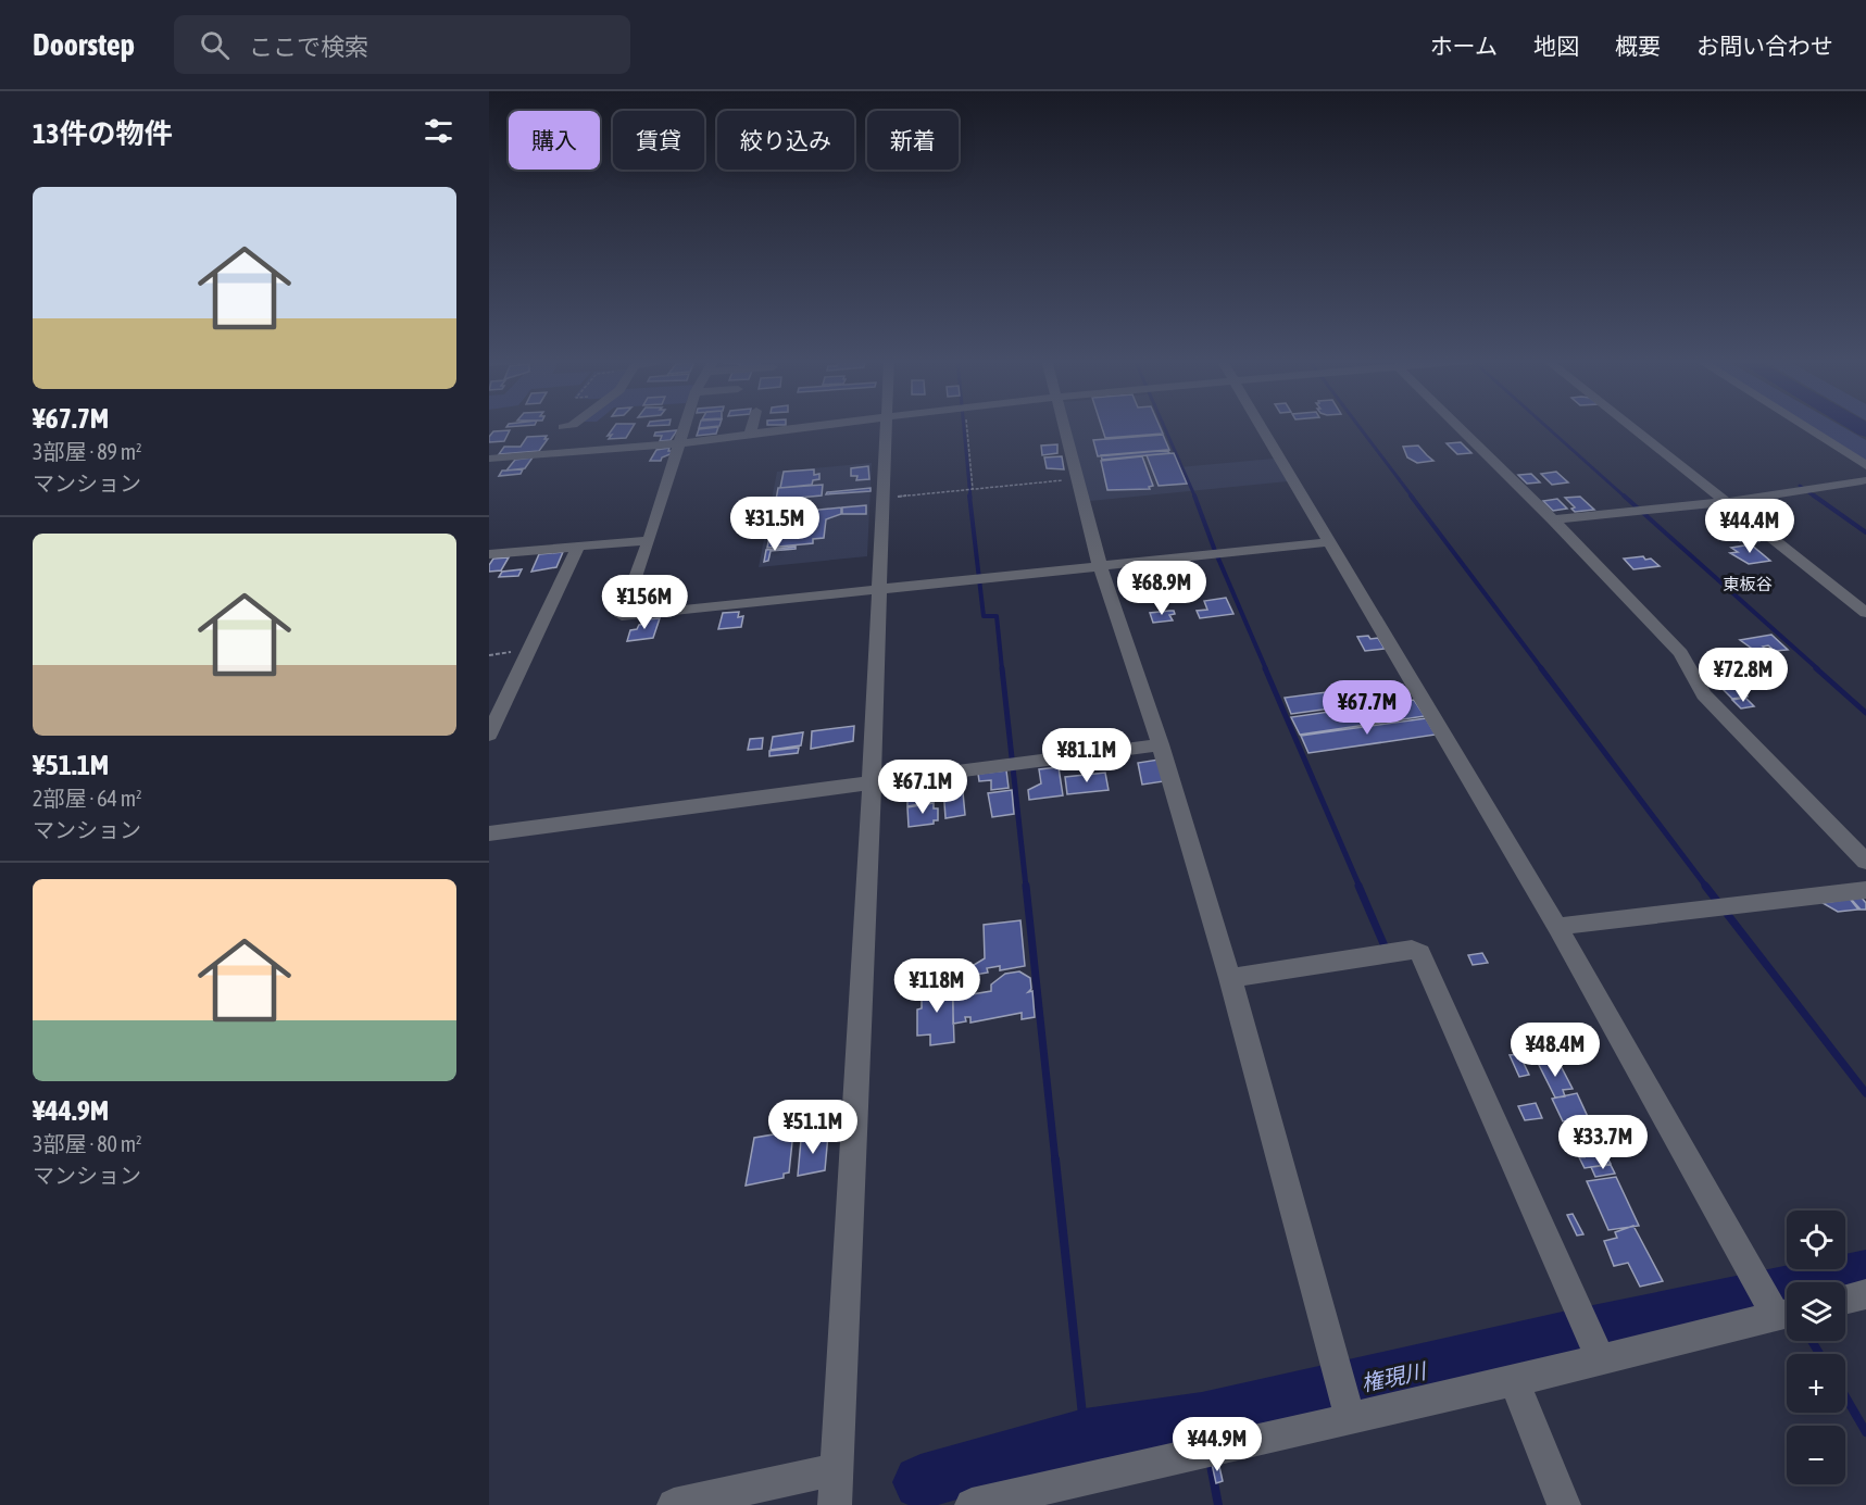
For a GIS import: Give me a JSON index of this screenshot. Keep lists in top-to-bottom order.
{
  "districts": ["東板谷"],
  "water": ["権現川"],
  "page": {
    "header": "Doorstep",
    "search": "ここで検索",
    "nav": [
      "ホーム",
      "地図",
      "概要",
      "お問い合わせ"
    ],
    "heading": "13件の物件",
    "chip": [
      "購入",
      "賃貸",
      "絞り込み",
      "新着"
    ],
    "list": [
      {
        "name": "¥67.7M",
        "note": "3部屋 · 89 m² · マンション"
      },
      {
        "name": "¥51.1M",
        "note": "2部屋 · 64 m² · マンション"
      },
      {
        "name": "¥44.9M",
        "note": "3部屋 · 80 m² · マンション"
      }
    ],
    "price": [
      "¥31.5M",
      "¥44.4M",
      "¥68.9M",
      "¥156M",
      "¥72.8M",
      "¥67.7M",
      "¥81.1M",
      "¥67.1M",
      "¥118M",
      "¥48.4M",
      "¥51.1M",
      "¥33.7M",
      "¥44.9M"
    ],
    "map_buttons": ["+", "−"]
  }
}
